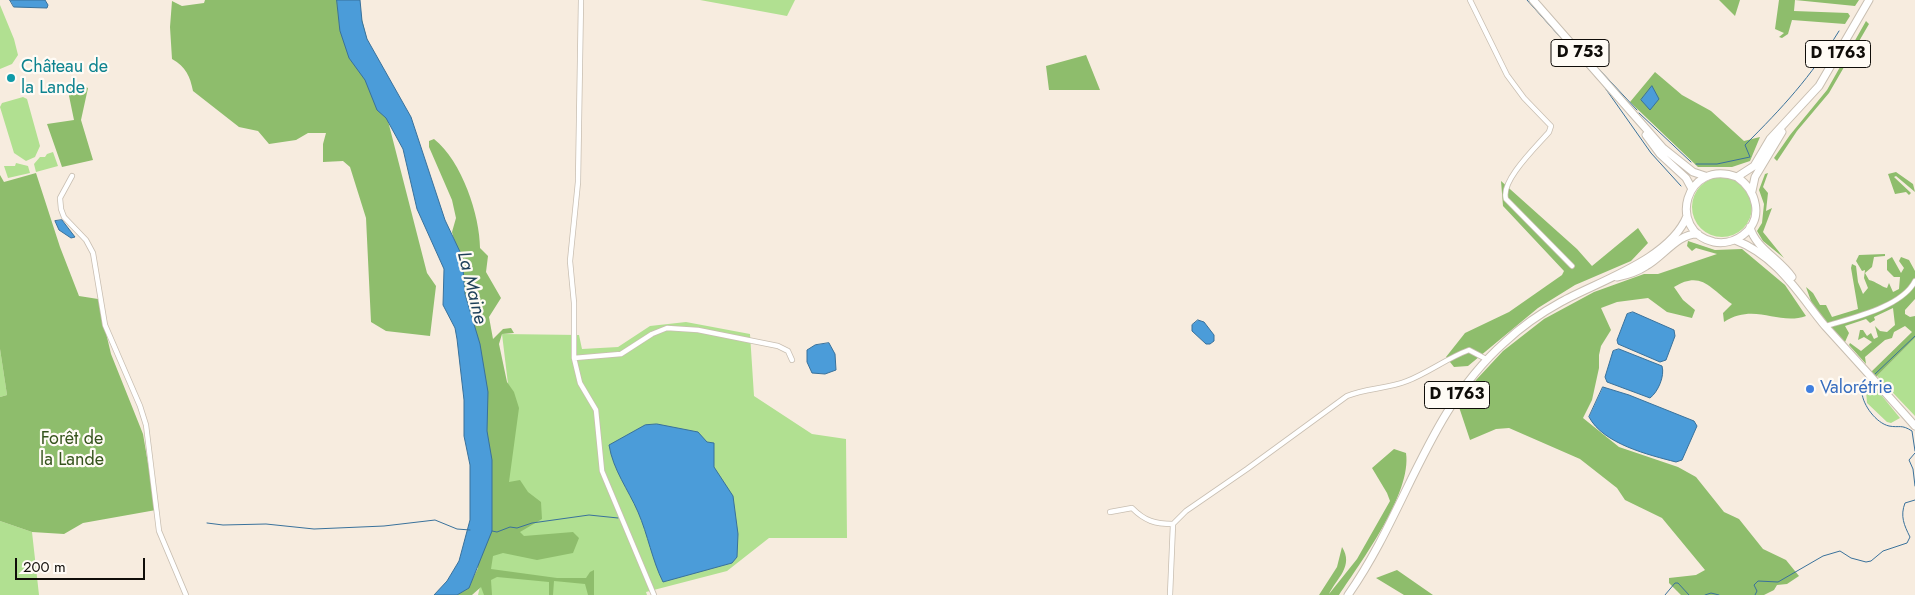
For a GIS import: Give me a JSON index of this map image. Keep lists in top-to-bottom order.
{
  "streets": {
    "main road": ["D 753", "D 1763"]
  },
  "crossings": [
    ["D 753", "D 1763"]
  ],
  "water": ["La Maine"],
  "parks": ["Forêt de la Lande"],
  "places": ["Château de la Lande", "Valorétrie"],
  "scale_bar": "200 m"
}
